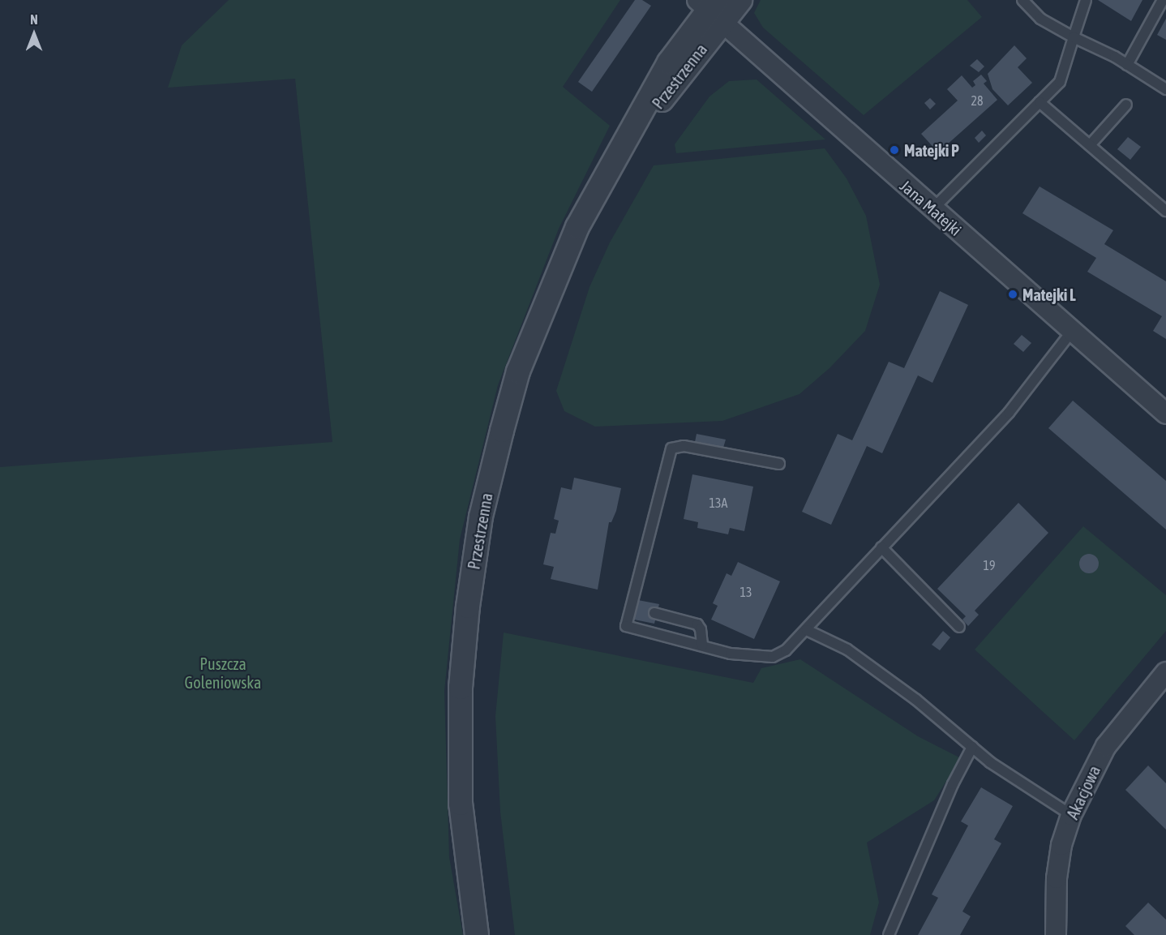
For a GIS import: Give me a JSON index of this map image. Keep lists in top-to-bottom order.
{
  "streets": {
    "street": ["Przestrzenna", "Jana Matejki", "Akacjowa"]
  },
  "crossings": [
    ["Przestrzenna", "Jana Matejki"]
  ],
  "parks": ["Puszcza Goleniowska"],
  "places": ["Matejki P", "Matejki L"],
  "house_numbers": [
    "28",
    "13A",
    "19",
    "13"
  ],
  "north": "top"
}
